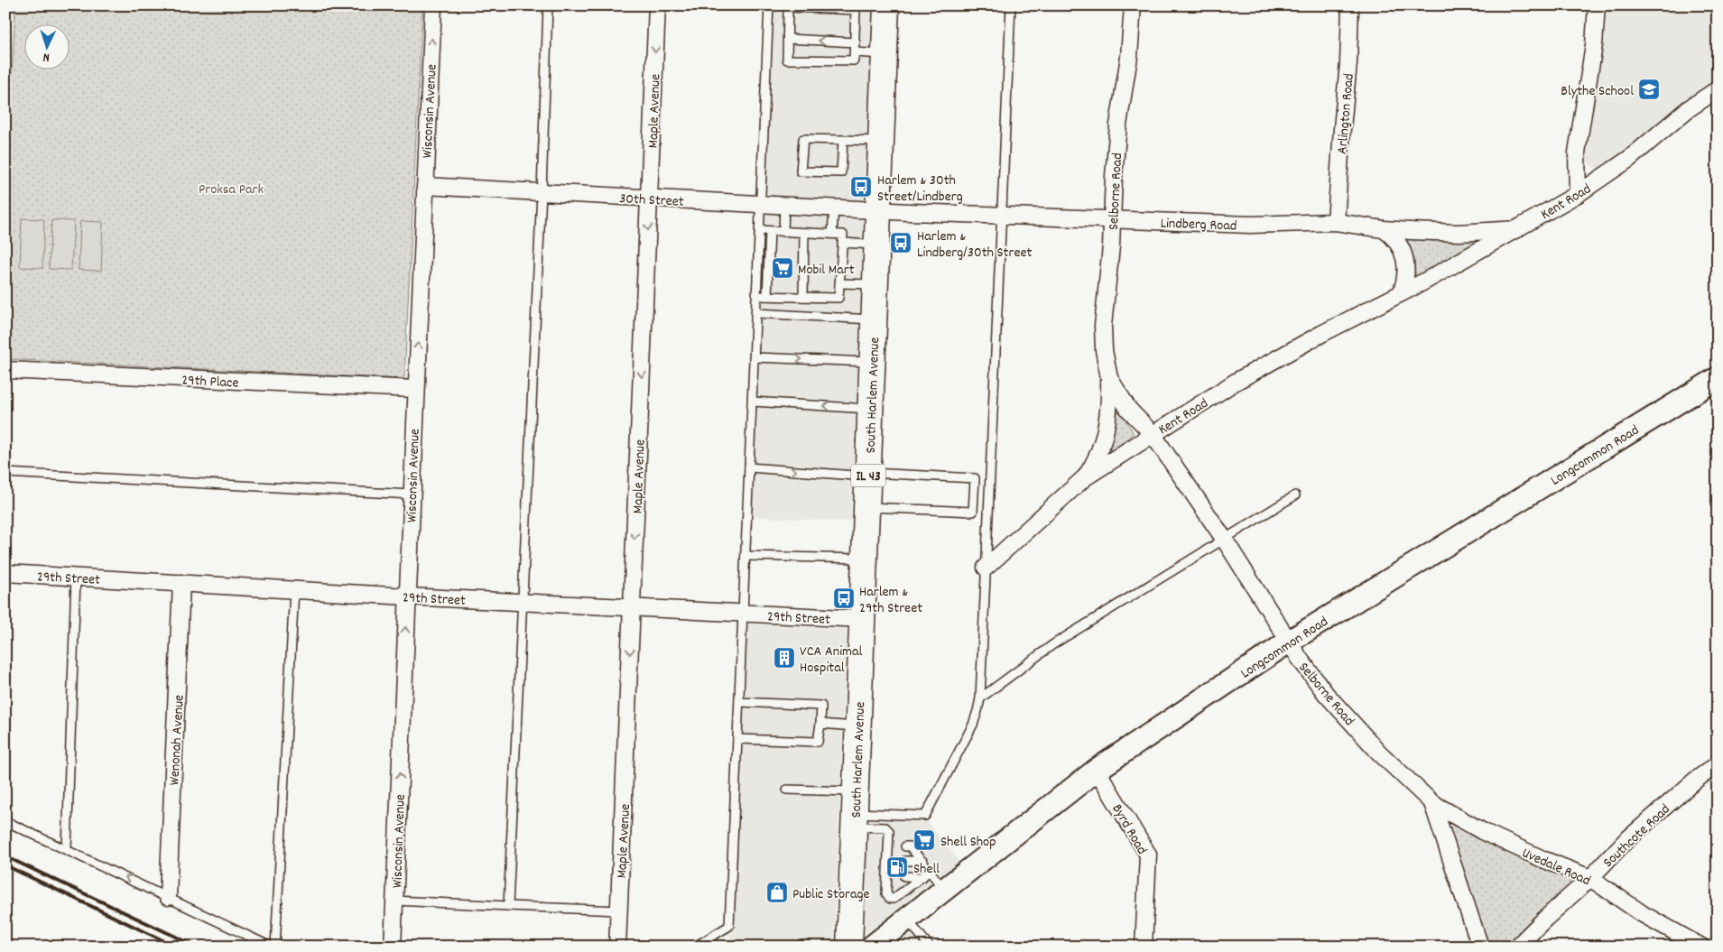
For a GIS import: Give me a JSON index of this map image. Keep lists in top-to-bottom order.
{
  "streets": {
    "main road": ["South Harlem Avenue", "IL 43"],
    "street": [
      "Wisconsin Avenue",
      "Maple Avenue",
      "Arlington Road",
      "Selborne Road",
      "30th Street",
      "Kent Road",
      "Lindberg Road",
      "29th Place",
      "Longcommon Road",
      "29th Street",
      "Wenonah Avenue",
      "Byrd Road",
      "Southcote Road",
      "Uvedale Road"
    ]
  },
  "crossings": [
    ["Wisconsin Avenue", "30th Street"],
    ["Wisconsin Avenue", "29th Place"],
    ["Wisconsin Avenue", "29th Street"],
    ["Maple Avenue", "30th Street"],
    ["Maple Avenue", "29th Street"],
    ["Arlington Road", "Lindberg Road"],
    ["Selborne Road", "Kent Road"],
    ["Selborne Road", "Lindberg Road"],
    ["Selborne Road", "Longcommon Road"],
    ["Selborne Road", "Uvedale Road"],
    ["30th Street", "Lindberg Road"],
    ["30th Street", "South Harlem Avenue"],
    ["Kent Road", "Lindberg Road"],
    ["Lindberg Road", "South Harlem Avenue"],
    ["South Harlem Avenue", "29th Street"],
    ["Longcommon Road", "Byrd Road"],
    ["29th Street", "Wenonah Avenue"],
    ["Southcote Road", "Uvedale Road"]
  ],
  "one_way": ["Wisconsin Avenue", "Maple Avenue"],
  "parks": ["Proksa Park"],
  "places": {
    "school or university": ["Blythe School"],
    "bus stop": ["Harlem & 30th Street/Lindberg", "Harlem & Lindberg/30th Street", "Harlem & 29th Street"],
    "supermarket": ["Mobil Mart", "Shell Shop"],
    "building": ["VCA Animal Hospital"],
    "fuel station": ["Shell"],
    "shop": ["Public Storage"]
  },
  "north": "bottom"
}
